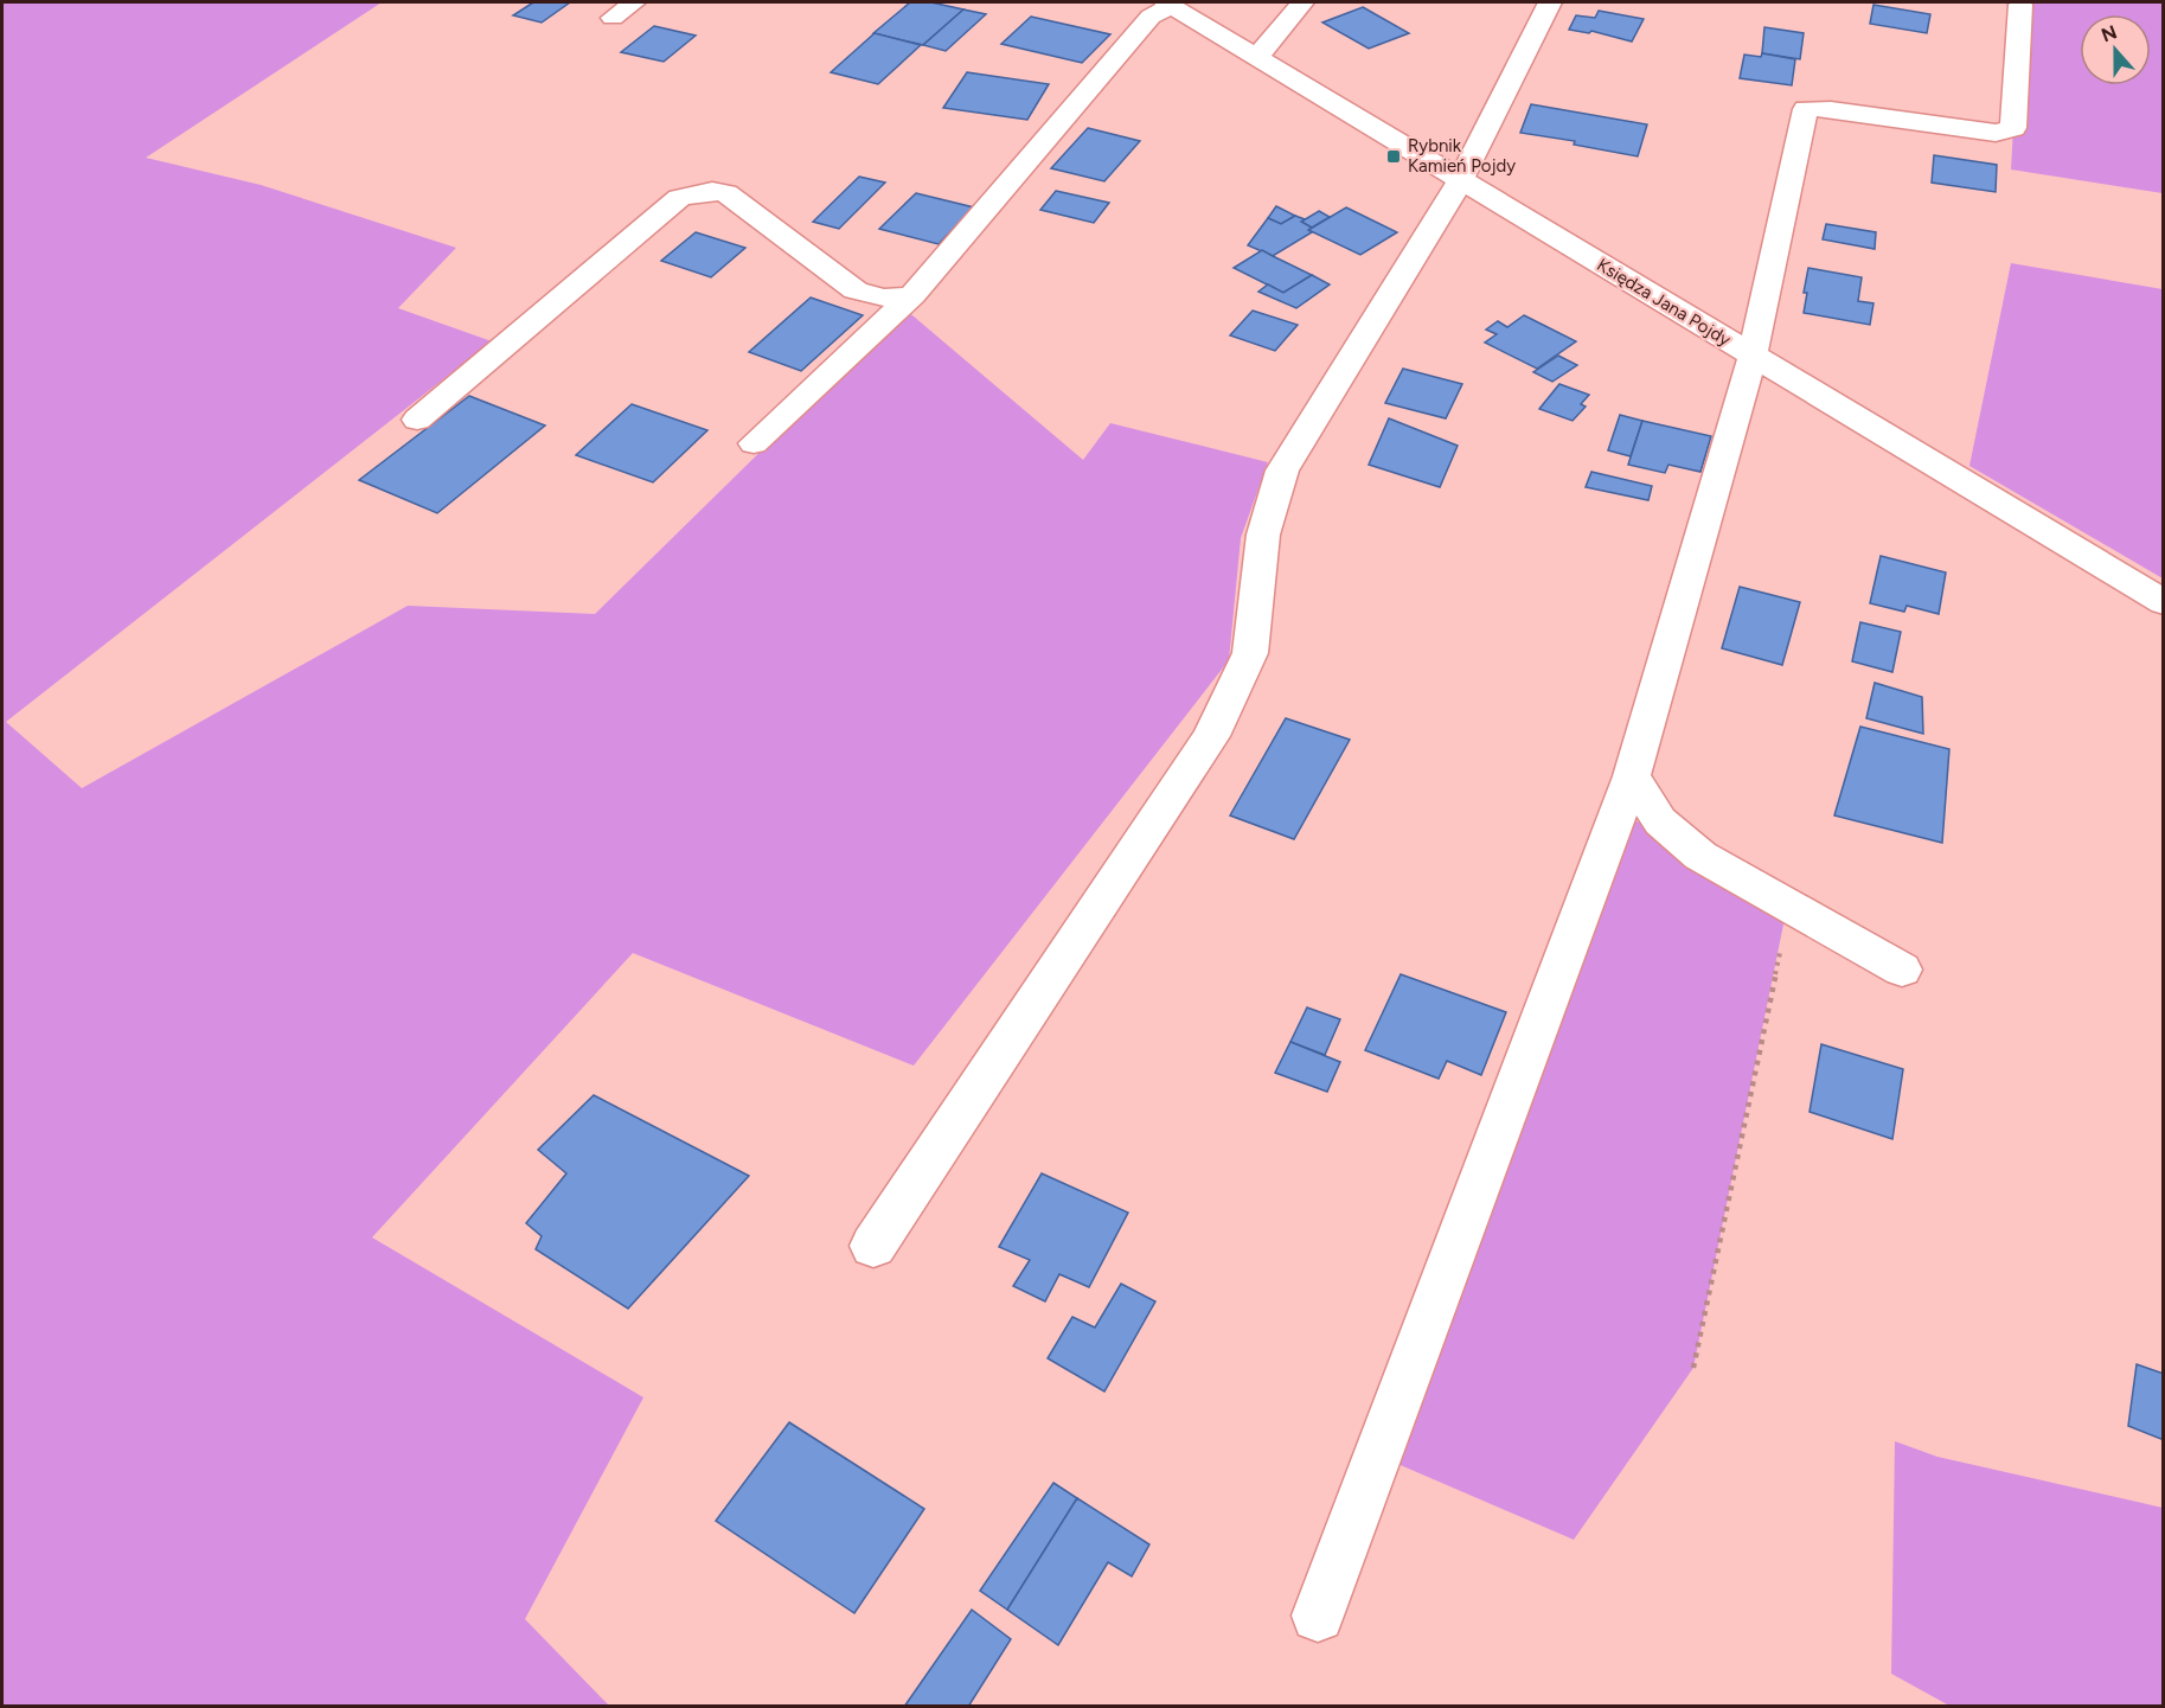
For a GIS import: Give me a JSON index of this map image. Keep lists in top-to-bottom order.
{
  "streets": {
    "street": ["Księdza Jana Pojdy"]
  },
  "places": {
    "transit": ["Rybnik Kamień Pojdy"]
  },
  "north": "top"
}
